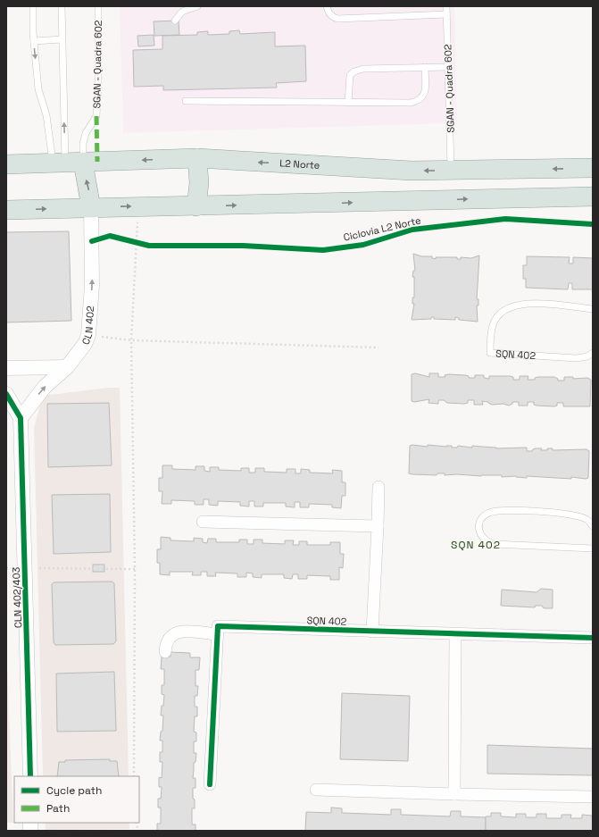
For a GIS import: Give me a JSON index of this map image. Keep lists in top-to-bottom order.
{
  "streets": {
    "main road": ["L2 Norte"],
    "street": ["CLN 402", "SQN 402", "CLN 402/403"],
    "lane": ["SGAN - Quadra 602"],
    "cycle path": ["Ciclovia L2 Norte"]
  },
  "crossings": [
    ["SGAN - Quadra 602", "L2 Norte"],
    ["CLN 402", "CLN 402/403"]
  ],
  "one_way": ["CLN 402"],
  "districts": ["SQN 402"],
  "legend": ["Cycle path", "Path"]
}
